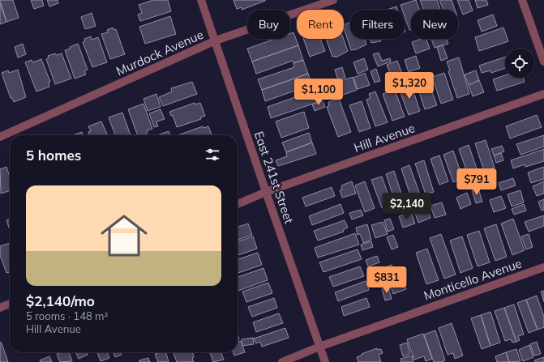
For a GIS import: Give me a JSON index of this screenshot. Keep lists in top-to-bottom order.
{
  "streets": {
    "street": [
      "Murdock Avenue",
      "Hill Avenue",
      "East 241st Street",
      "Monticello Avenue"
    ]
  },
  "crossings": [
    ["Murdock Avenue", "East 241st Street"],
    ["Hill Avenue", "East 241st Street"],
    ["East 241st Street", "Monticello Avenue"]
  ],
  "page": {
    "chip": [
      "Buy",
      "Rent",
      "Filters",
      "New"
    ],
    "price": [
      "$1,320",
      "$1,100",
      "$791",
      "$2,140",
      "$831"
    ],
    "heading": "5 homes",
    "list": [
      {
        "name": "$2,140/mo",
        "note": "5 rooms · 148 m² · Hill Avenue"
      }
    ]
  }
}
